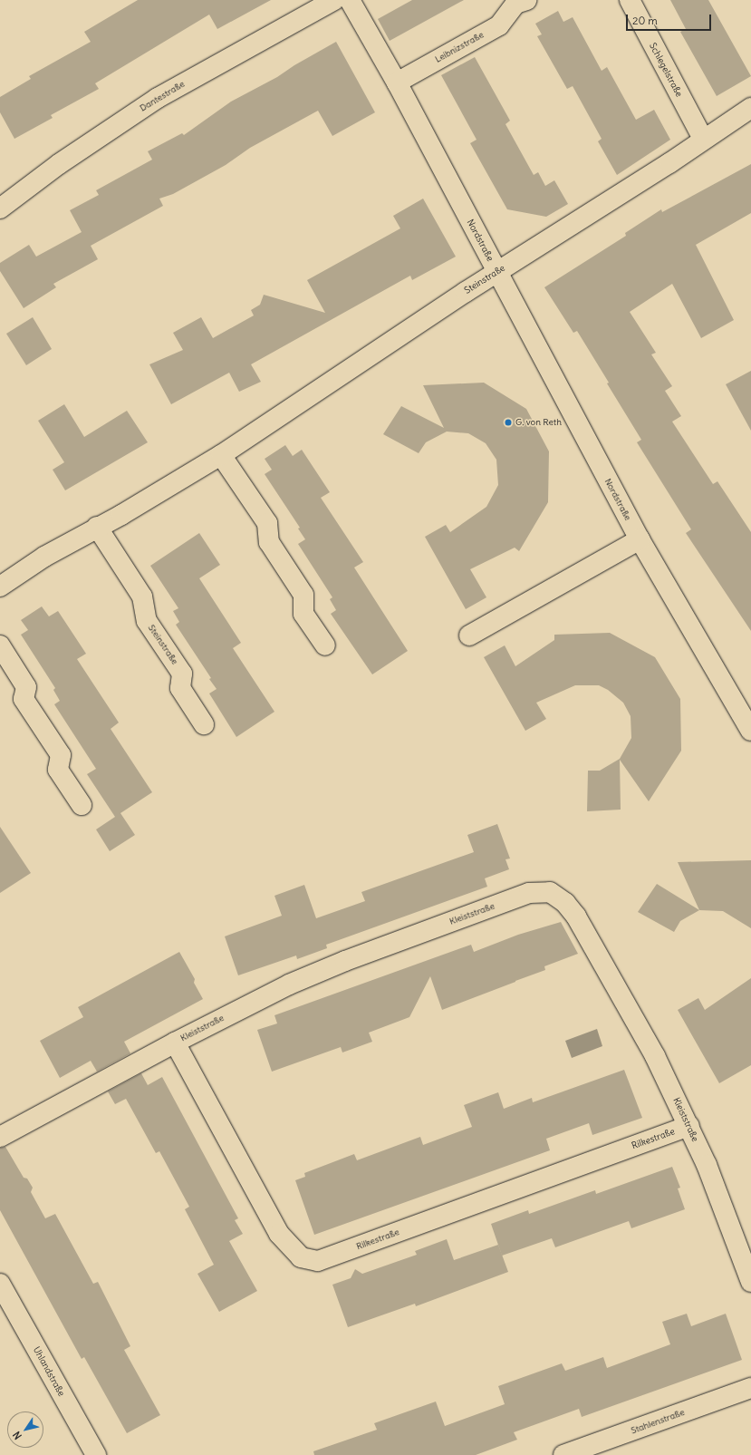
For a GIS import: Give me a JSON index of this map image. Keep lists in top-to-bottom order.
{
  "streets": {
    "street": [
      "Leibnizstraße",
      "Schlegelstraße",
      "Dantestraße",
      "Nordstraße",
      "Steinstraße",
      "Kleiststraße",
      "Rilkestraße",
      "Uhlandstraße",
      "Stahlenstraße"
    ]
  },
  "crossings": [
    ["Leibnizstraße", "Nordstraße"],
    ["Schlegelstraße", "Steinstraße"],
    ["Nordstraße", "Steinstraße"],
    ["Kleiststraße", "Rilkestraße"]
  ],
  "places": ["G. von Reth"],
  "scale_bar": "20 m",
  "north": "bottom left"
}
